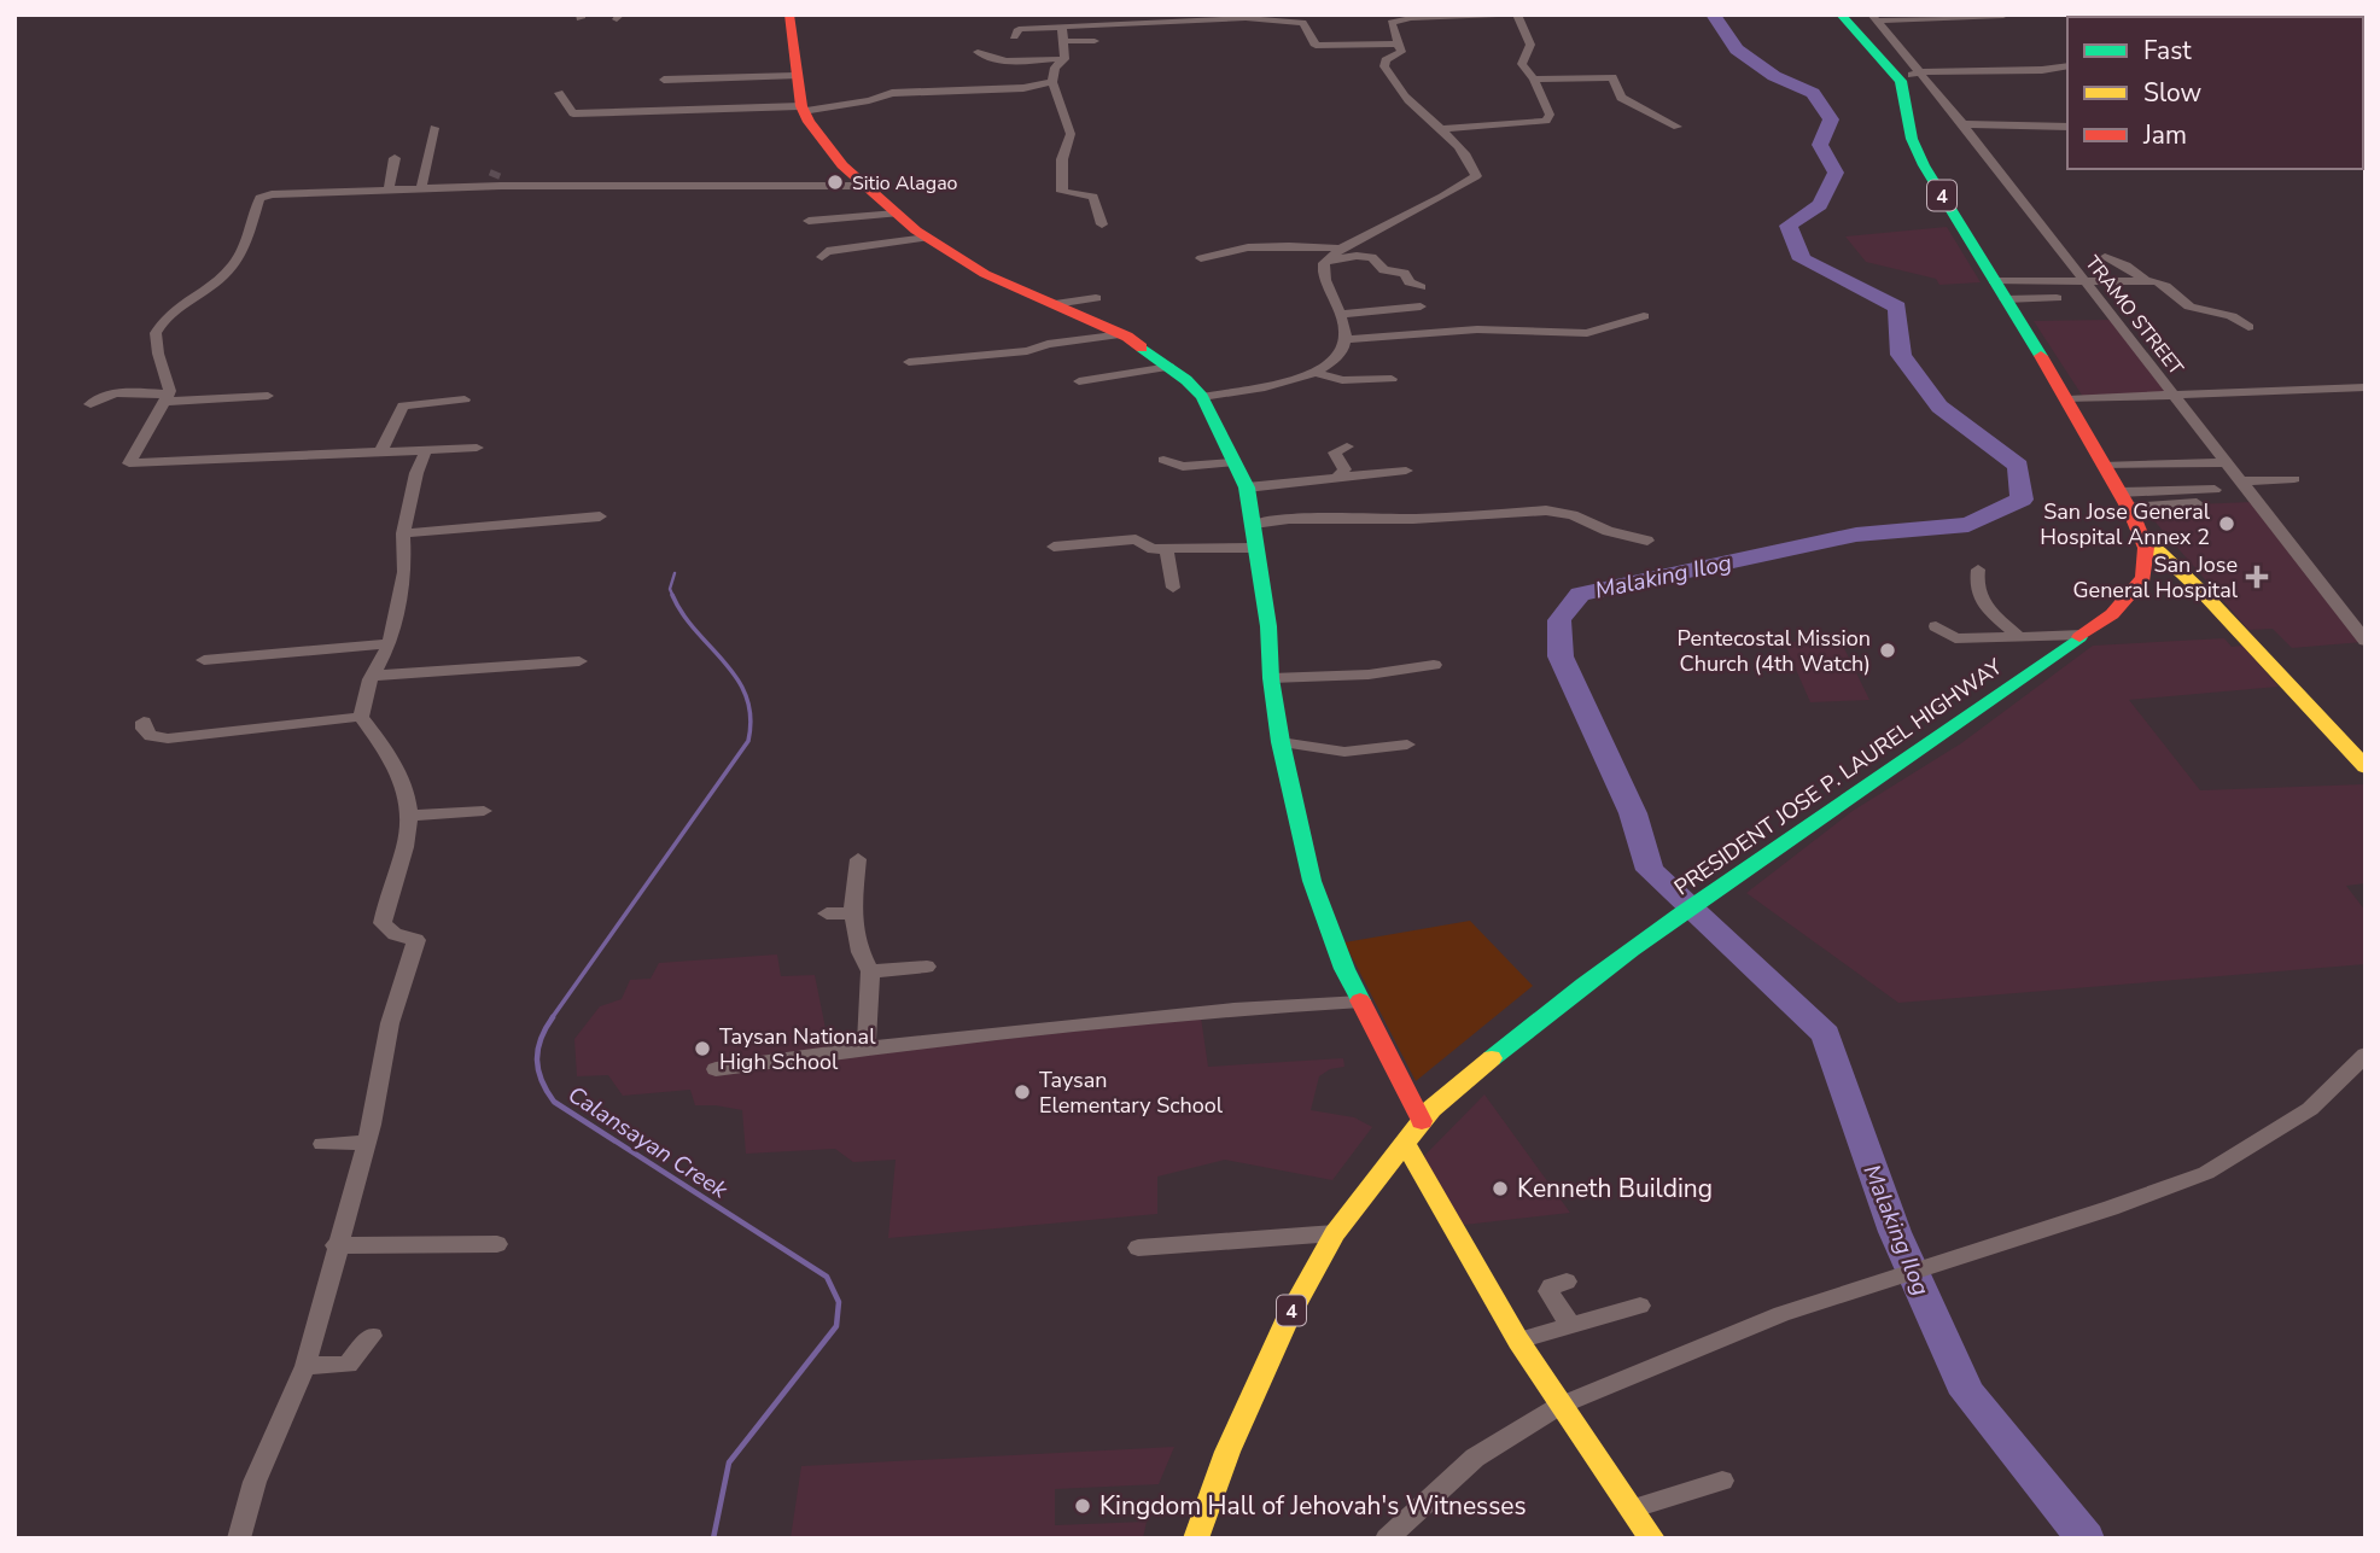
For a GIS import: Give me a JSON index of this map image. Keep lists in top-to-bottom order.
{
  "streets": {
    "main road": ["4", "PRESIDENT JOSE P. LAUREL HIGHWAY"],
    "street": ["TRAMO STREET"]
  },
  "crossings": [
    ["TRAMO STREET", "PRESIDENT JOSE P. LAUREL HIGHWAY"]
  ],
  "water": ["Malaking Ilog", "Calansayan Creek"],
  "places": {
    "other": [
      "Sitio Alagao",
      "San Jose General Hospital Annex 2",
      "Pentecostal Mission Church (4th Watch)",
      "Taysan National High School",
      "Taysan Elementary School",
      "Kenneth Building",
      "Kingdom Hall of Jehovah's Witnesses"
    ],
    "health": ["San Jose General Hospital"]
  },
  "legend": ["Fast", "Slow", "Jam"]
}
